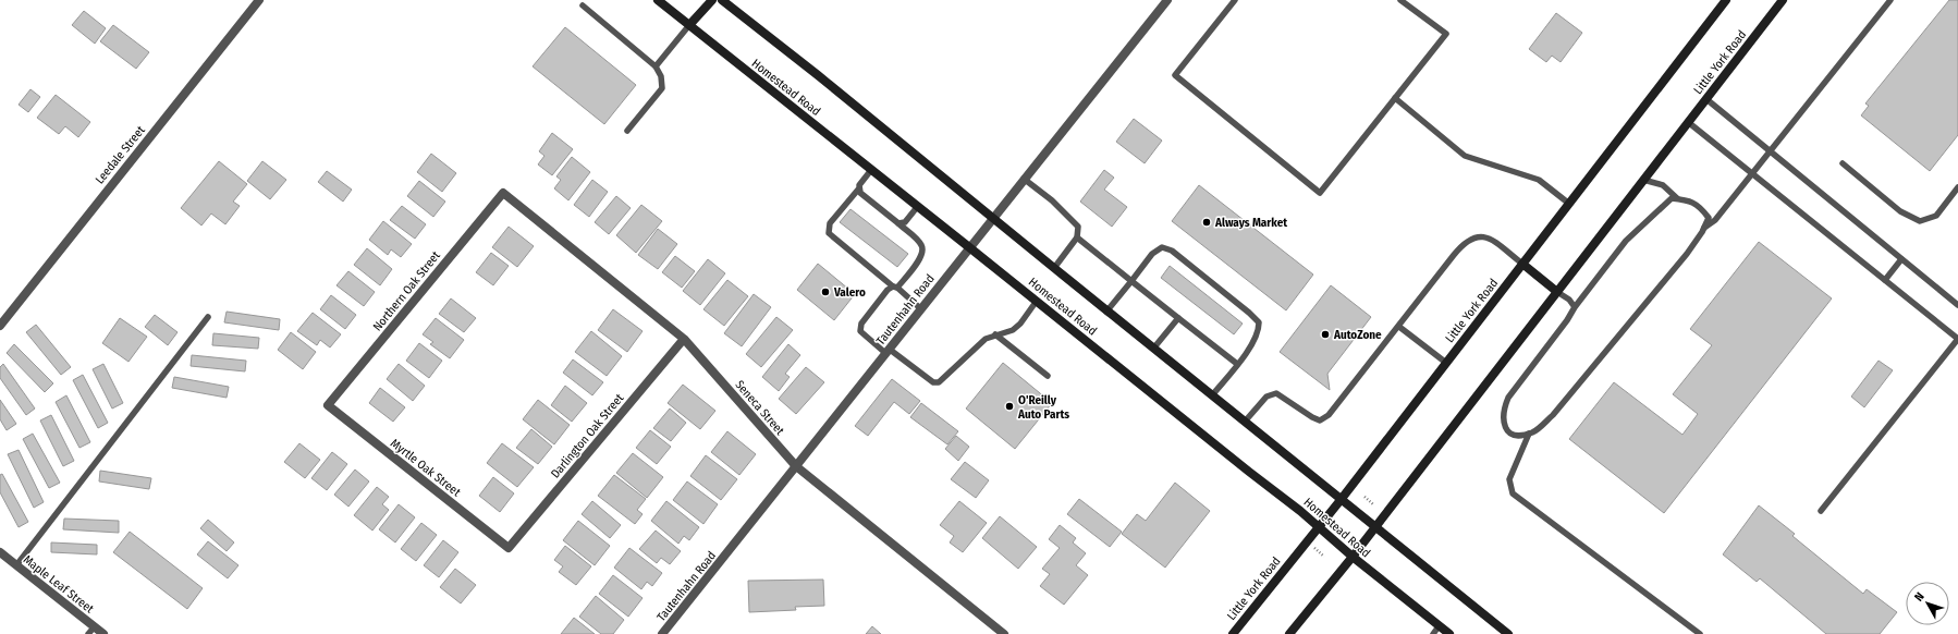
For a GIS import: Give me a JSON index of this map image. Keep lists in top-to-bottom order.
{
  "streets": {
    "main road": ["Little York Road", "Homestead Road"],
    "street": [
      "Leedale Street",
      "Northern Oak Street",
      "Tautenhahn Road",
      "Seneca Street",
      "Darlington Oak Street",
      "Myrtle Oak Street",
      "Maple Leaf Street"
    ]
  },
  "crossings": [
    ["Little York Road", "Homestead Road"],
    ["Homestead Road", "Tautenhahn Road"],
    ["Northern Oak Street", "Seneca Street"],
    ["Northern Oak Street", "Myrtle Oak Street"],
    ["Tautenhahn Road", "Seneca Street"],
    ["Seneca Street", "Darlington Oak Street"],
    ["Darlington Oak Street", "Myrtle Oak Street"]
  ],
  "places": [
    "Always Market",
    "Valero",
    "AutoZone",
    "O'Reilly Auto Parts"
  ],
  "north": "top left"
}
